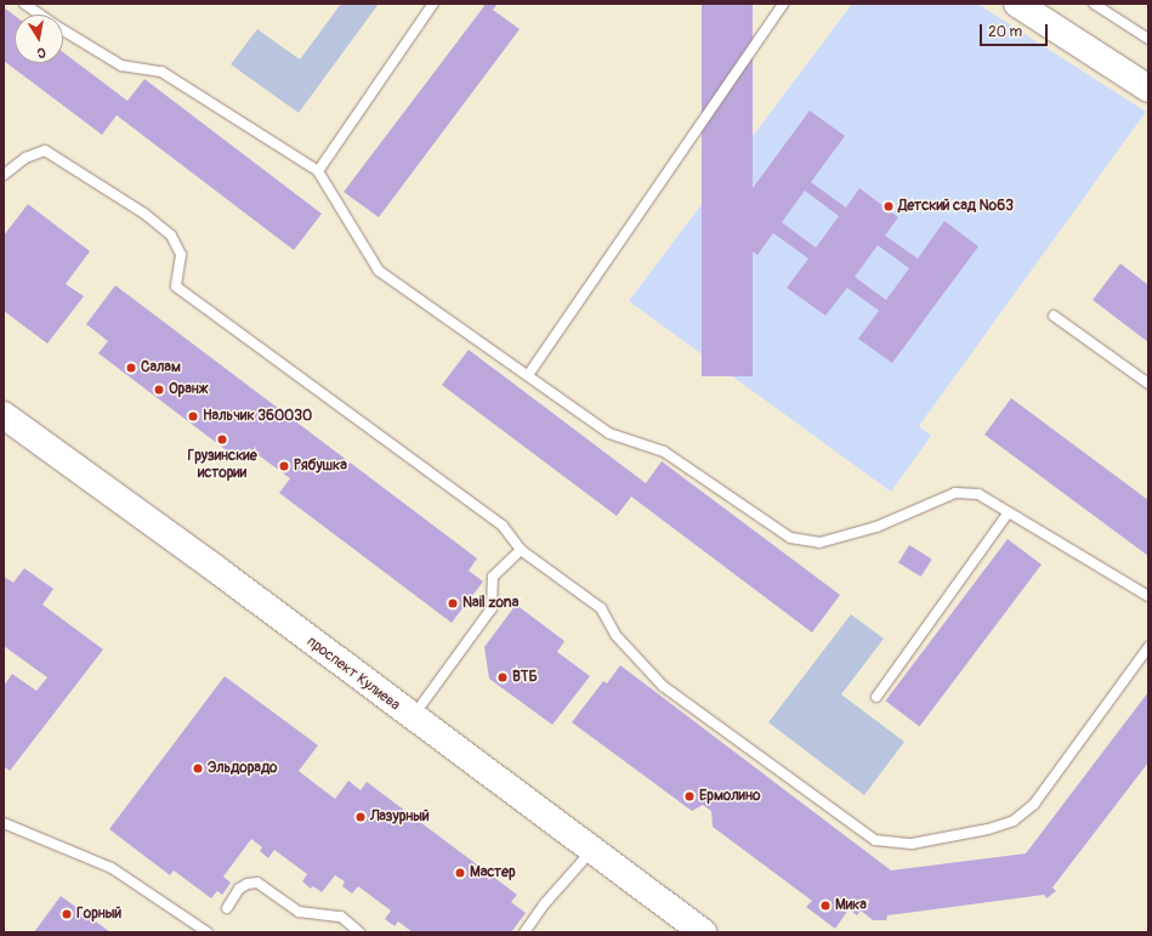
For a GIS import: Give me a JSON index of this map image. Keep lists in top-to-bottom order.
{
  "streets": {
    "main road": ["проспект Кулиева"]
  },
  "places": [
    "Детский сад №63",
    "Салам",
    "Оранж",
    "Нальчик 360030",
    "Грузинские истории",
    "Рябушка",
    "Nail zona",
    "ВТБ",
    "Эльдорадо",
    "Ермолино",
    "Лазурный",
    "Мастер",
    "Мика",
    "Горный"
  ],
  "scale_bar": "20 m",
  "north": "bottom"
}
